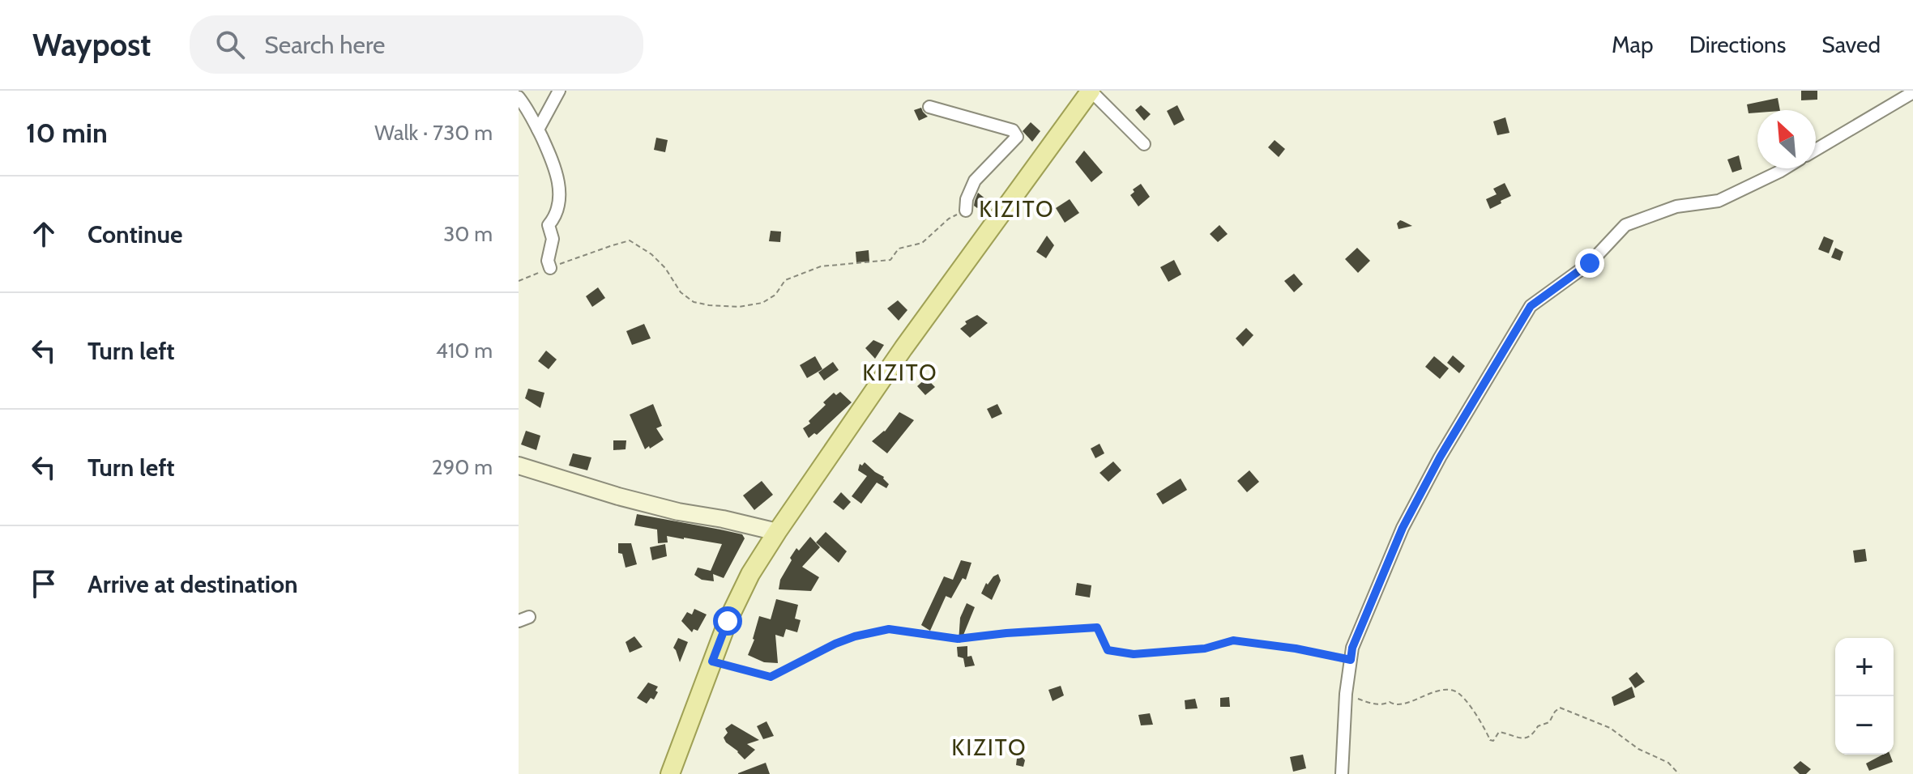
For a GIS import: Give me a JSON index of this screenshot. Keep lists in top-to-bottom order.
{
  "districts": ["KIZITO", "KIZITO", "KIZITO"],
  "north": "top left",
  "page": {
    "header": "Waypost",
    "search": "Search here",
    "nav": ["Map", "Directions", "Saved"],
    "heading": ["10 min", "Walk · 730 m"],
    "list": [
      ["Continue", "30 m"],
      ["Turn left", "410 m"],
      ["Turn left", "290 m"],
      "Arrive at destination"
    ],
    "map_buttons": ["+", "−"]
  }
}
